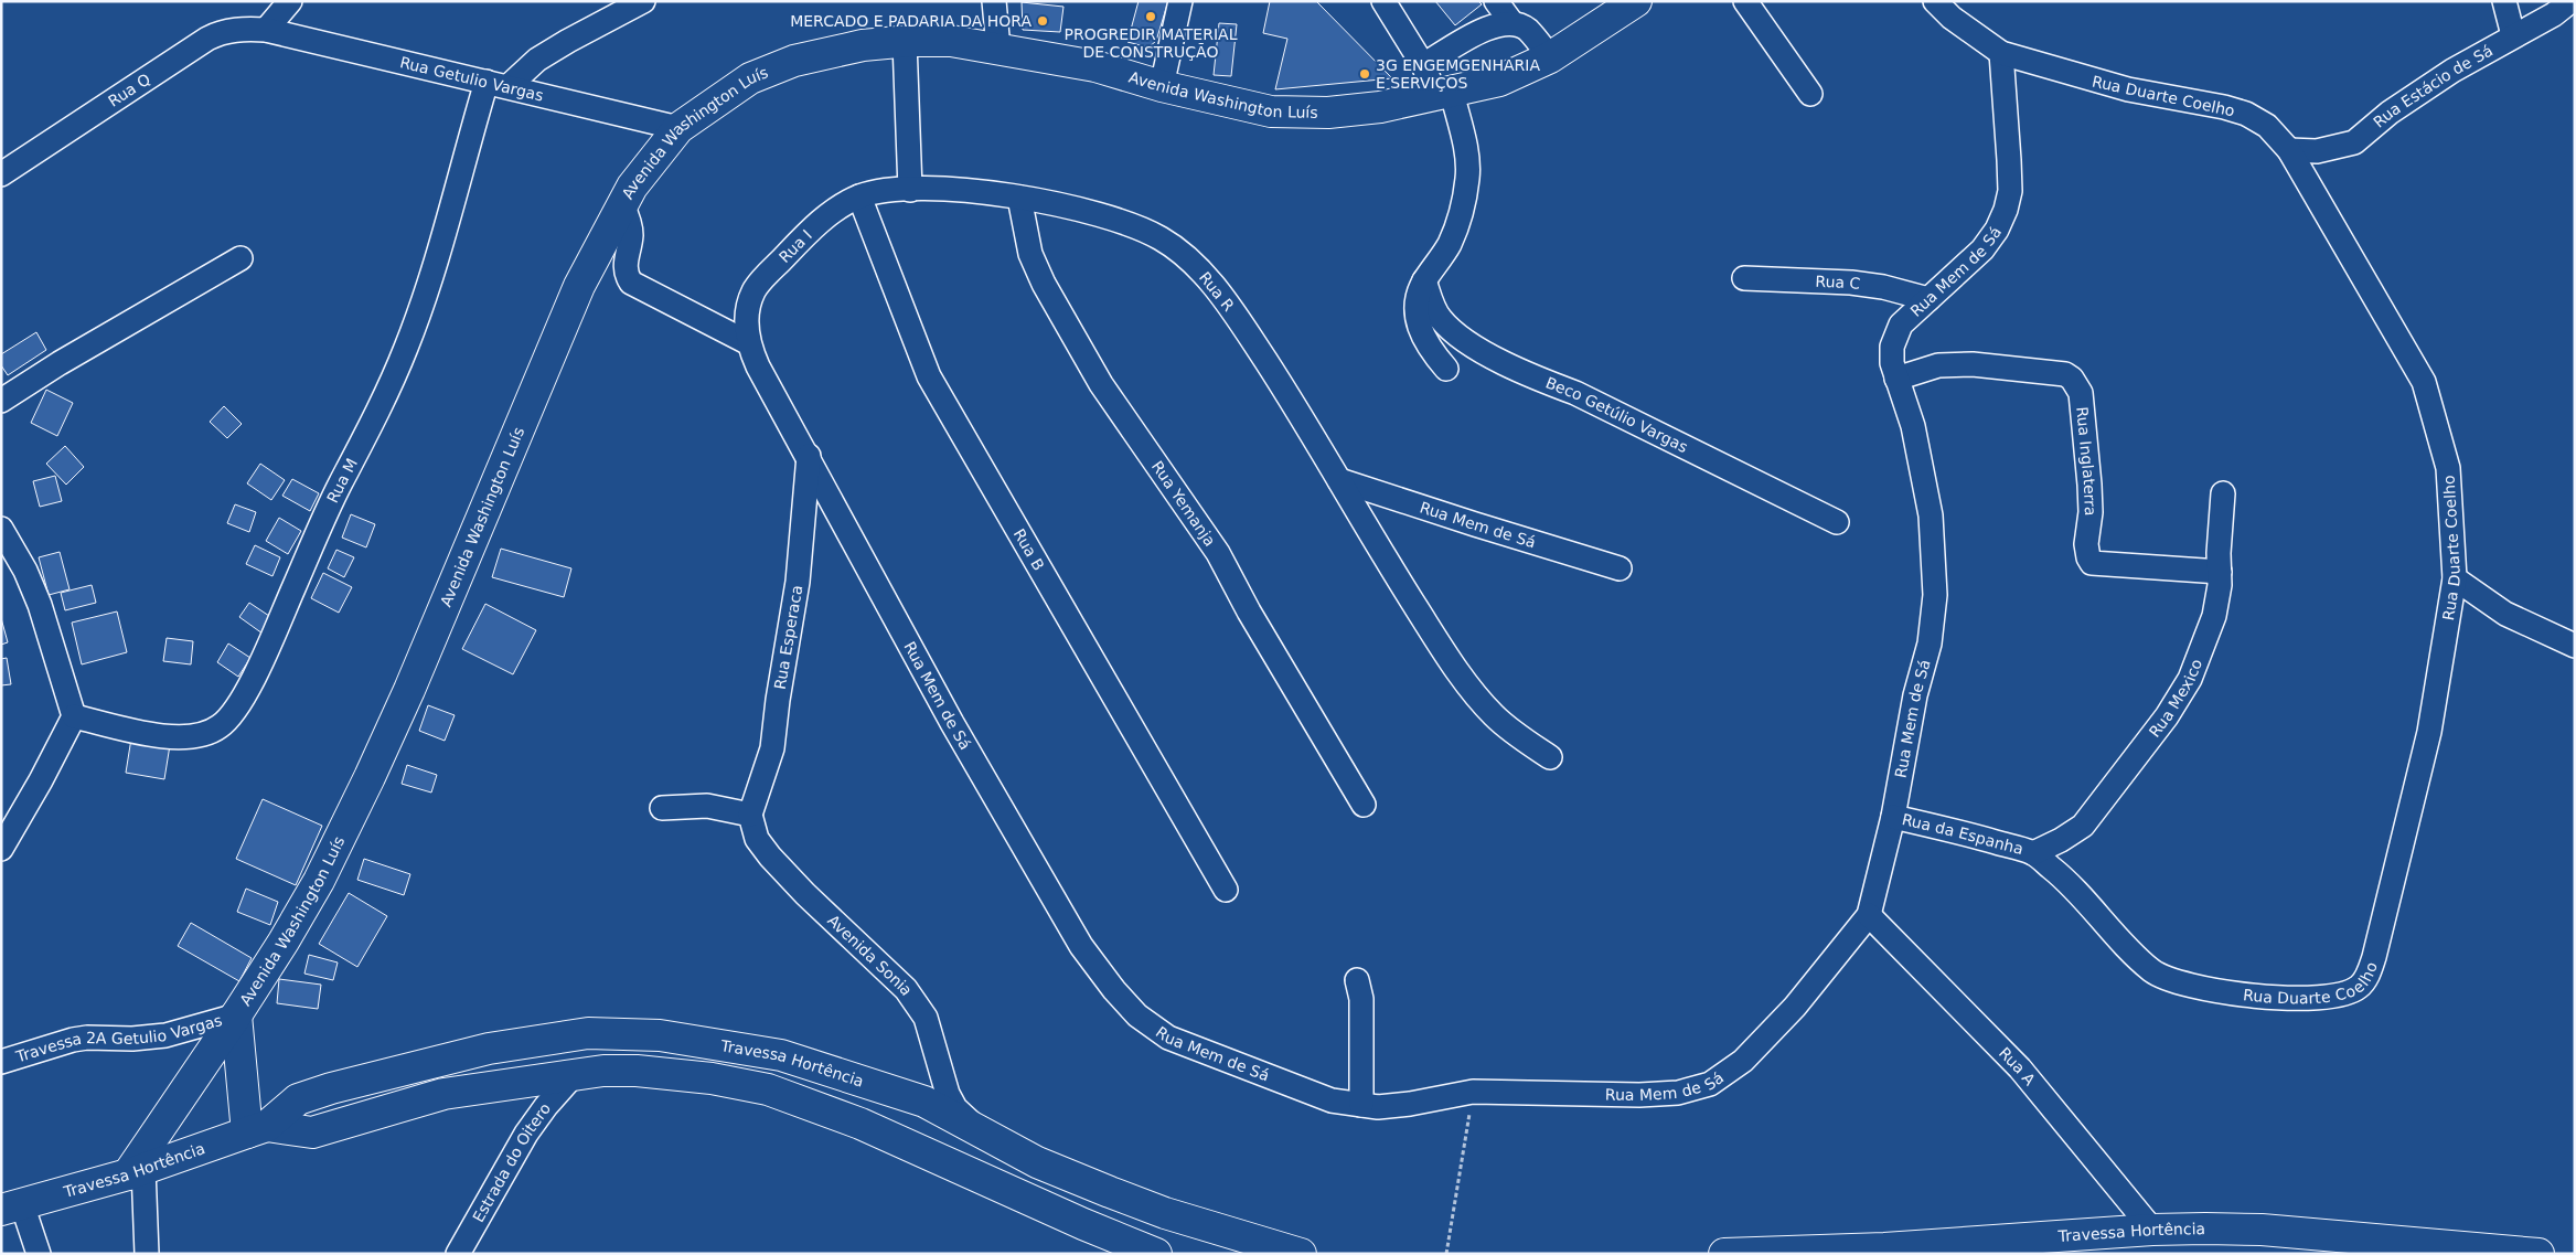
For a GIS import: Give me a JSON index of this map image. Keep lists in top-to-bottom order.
{
  "streets": {
    "main road": ["Avenida Washington Luís", "Travessa Hortência"],
    "street": [
      "Rua Getulio Vargas",
      "Rua Estácio de Sá",
      "Rua Q",
      "Rua Duarte Coelho",
      "Rua I",
      "Rua Mem de Sá",
      "Rua C",
      "Rua R",
      "Beco Getúlio Vargas",
      "Rua Inglaterra",
      "Rua M",
      "Rua Yemanja",
      "Rua B",
      "Rua Esperaca",
      "Rua Mexico",
      "Rua da Espanha",
      "Avenida Sonia",
      "Travessa 2A Getulio Vargas",
      "Rua A",
      "Estrada do Oitero"
    ]
  },
  "crossings": [
    ["Rua Getulio Vargas", "Rua Q"],
    ["Rua Getulio Vargas", "Avenida Washington Luís"],
    ["Rua Getulio Vargas", "Rua M"],
    ["Rua Estácio de Sá", "Rua Duarte Coelho"],
    ["Avenida Washington Luís", "Travessa 2A Getulio Vargas"],
    ["Avenida Washington Luís", "Travessa Hortência"],
    ["Rua Duarte Coelho", "Rua Mem de Sá"],
    ["Rua Duarte Coelho", "Rua Mexico"],
    ["Rua Duarte Coelho", "Rua da Espanha"],
    ["Rua I", "Rua Mem de Sá"],
    ["Rua I", "Rua R"],
    ["Rua I", "Rua Yemanja"],
    ["Rua I", "Rua B"],
    ["Rua I", "Rua Esperaca"],
    ["Rua Mem de Sá", "Rua C"],
    ["Rua Mem de Sá", "Rua R"],
    ["Rua Mem de Sá", "Rua Inglaterra"],
    ["Rua Mem de Sá", "Rua Esperaca"],
    ["Rua Mem de Sá", "Rua da Espanha"],
    ["Rua Mem de Sá", "Rua A"],
    ["Rua R", "Rua Yemanja"],
    ["Rua Inglaterra", "Rua Mexico"],
    ["Rua Esperaca", "Avenida Sonia"],
    ["Rua Mexico", "Rua da Espanha"],
    ["Avenida Sonia", "Travessa Hortência"],
    ["Travessa Hortência", "Rua A"],
    ["Travessa Hortência", "Estrada do Oitero"]
  ],
  "places": ["PROGREDIR MATERIAL DE CONSTRUÇÃO", "MERCADO E PADARIA DA HORA", "3G ENGEMGENHARIA E SERVIÇOS"]
}
